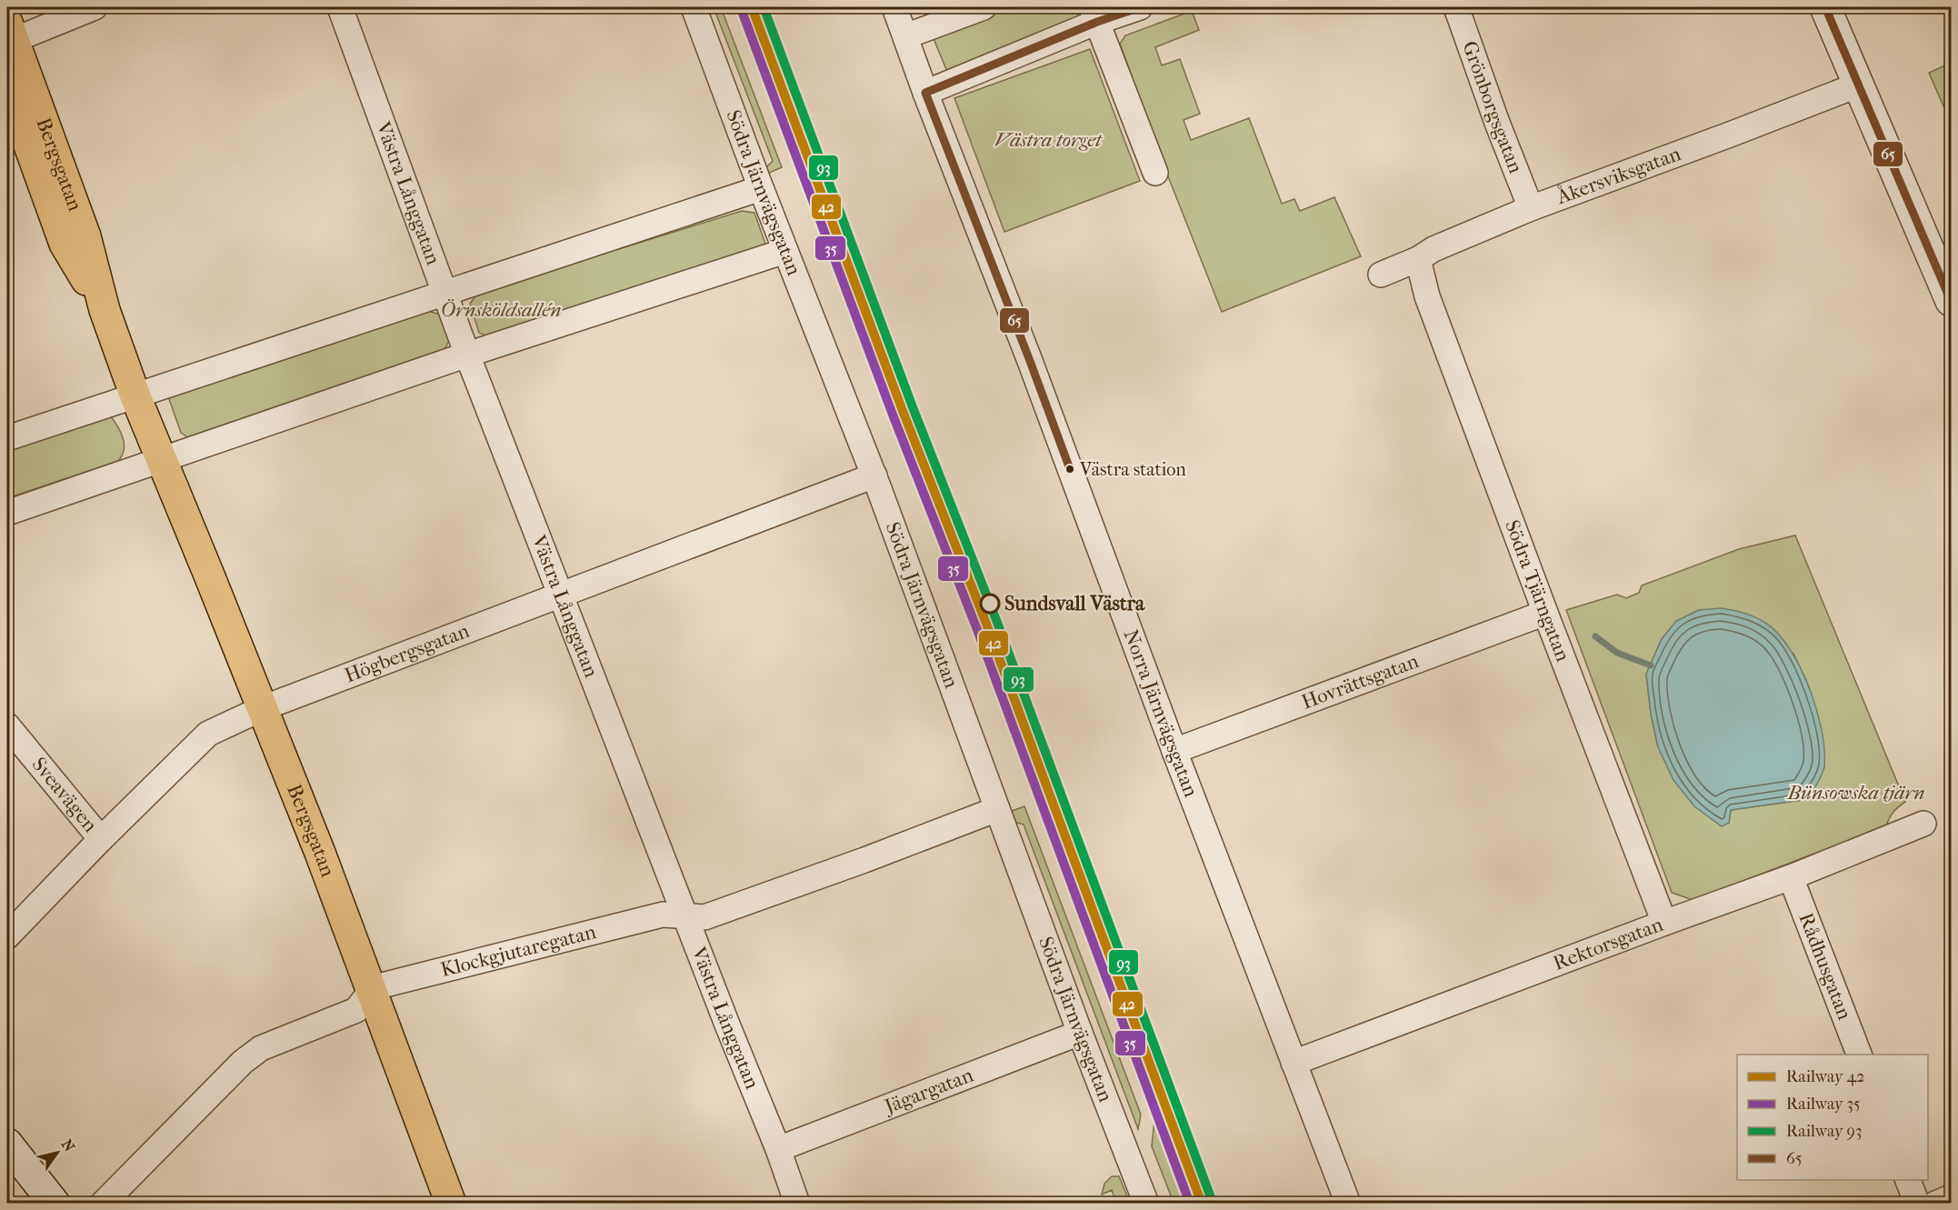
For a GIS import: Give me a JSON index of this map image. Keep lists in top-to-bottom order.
{
  "streets": {
    "highway": ["Bergsgatan"],
    "street": [
      "Grönborgsgatan",
      "Åkersviksgatan",
      "Södra Järnvägsgatan",
      "Västra Långgatan",
      "Södra Tjärngatan",
      "Högbergsgatan",
      "Hovrättsgatan",
      "Norra Järnvägsgatan",
      "Sveavägen",
      "Rektorsgatan",
      "Klockgjutaregatan",
      "Rådhusgatan",
      "Jägargatan"
    ]
  },
  "crossings": [
    ["Grönborgsgatan", "Åkersviksgatan"],
    ["Bergsgatan", "Högbergsgatan"],
    ["Bergsgatan", "Klockgjutaregatan"],
    ["Åkersviksgatan", "Södra Tjärngatan"],
    ["Södra Järnvägsgatan", "Högbergsgatan"],
    ["Södra Järnvägsgatan", "Klockgjutaregatan"],
    ["Södra Järnvägsgatan", "Jägargatan"],
    ["Västra Långgatan", "Högbergsgatan"],
    ["Västra Långgatan", "Klockgjutaregatan"],
    ["Västra Långgatan", "Jägargatan"],
    ["Södra Tjärngatan", "Hovrättsgatan"],
    ["Södra Tjärngatan", "Rektorsgatan"],
    ["Högbergsgatan", "Sveavägen"],
    ["Hovrättsgatan", "Norra Järnvägsgatan"],
    ["Norra Järnvägsgatan", "Rektorsgatan"],
    ["Rektorsgatan", "Rådhusgatan"]
  ],
  "parks": ["Västra torget", "Örnsköldsallén", "Bünsowska tjärn"],
  "places": ["Västra station", "Sundsvall Västra"],
  "lines": [
    "rail line 42",
    "rail line 93",
    "transit line 65",
    "rail line 35"
  ],
  "legend": [
    "Railway 42",
    "Railway 35",
    "Railway 93",
    "65"
  ],
  "north": "top right"
}
